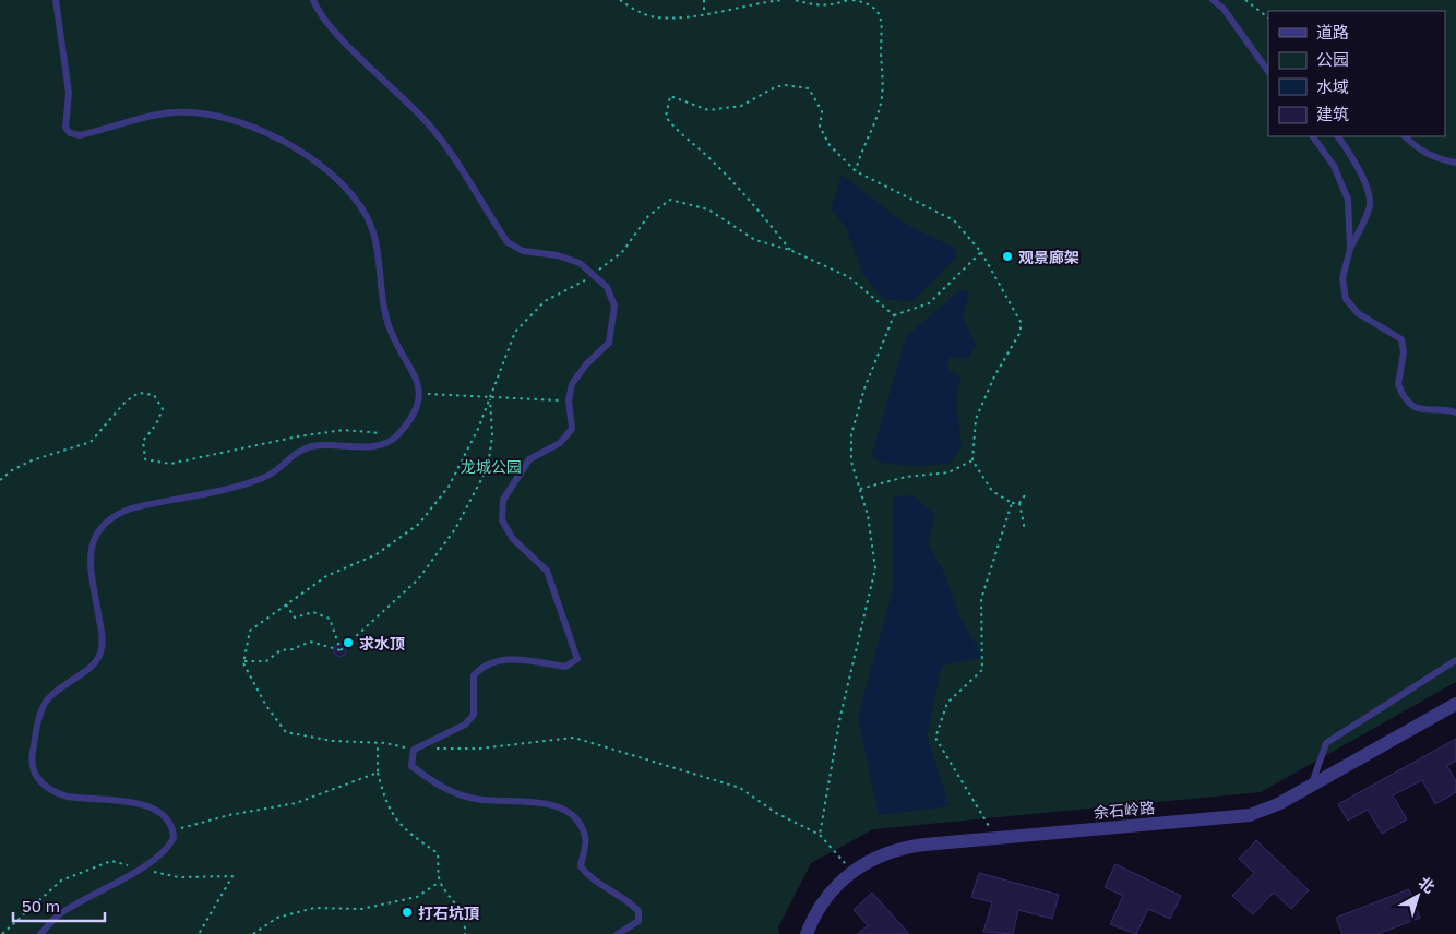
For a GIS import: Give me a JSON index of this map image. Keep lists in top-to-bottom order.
{
  "streets": {
    "street": ["余石岭路"]
  },
  "parks": ["龙城公园"],
  "places": ["观景廊架", "求水顶", "打石坑頂"],
  "legend": [
    "道路",
    "公园",
    "水域",
    "建筑"
  ],
  "scale_bar": "50 m",
  "north": "top right"
}
